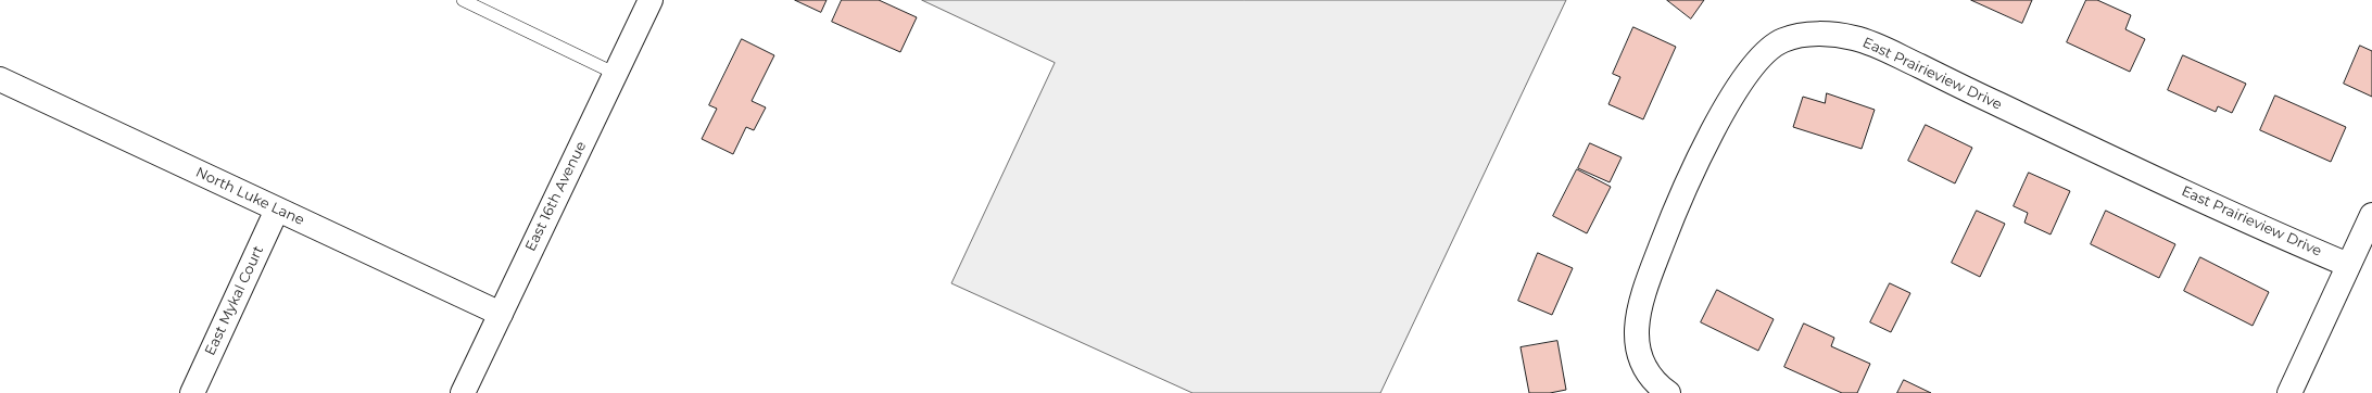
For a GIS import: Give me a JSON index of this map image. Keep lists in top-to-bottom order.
{
  "streets": {
    "street": [
      "East Prairieview Drive",
      "North Luke Lane",
      "East 16th Avenue",
      "East Mykal Court"
    ]
  },
  "crossings": [
    ["North Luke Lane", "East 16th Avenue"],
    ["North Luke Lane", "East Mykal Court"]
  ]
}
